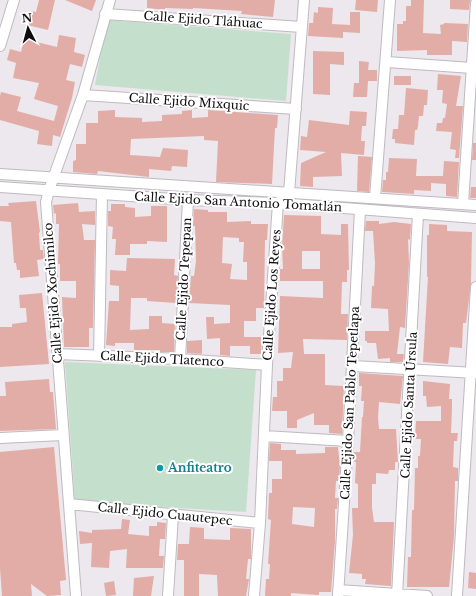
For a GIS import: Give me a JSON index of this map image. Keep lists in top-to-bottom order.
{
  "streets": {
    "street": [
      "Calle Ejido Tláhuac",
      "Calle Ejido Mixquic",
      "Calle Ejido San Antonio Tomatlán",
      "Calle Ejido Tepepan",
      "Calle Ejido Xochimilco",
      "Calle Ejido Los Reyes",
      "Calle Ejido Tlatenco",
      "Calle Ejido San Pablo Tepetlapa",
      "Calle Ejido Santa Úrsula",
      "Calle Ejido Cuautepec"
    ]
  },
  "crossings": [
    ["Calle Ejido Tláhuac", "Calle Ejido Xochimilco"],
    ["Calle Ejido Mixquic", "Calle Ejido Xochimilco"],
    ["Calle Ejido San Antonio Tomatlán", "Calle Ejido Tepepan"],
    ["Calle Ejido San Antonio Tomatlán", "Calle Ejido Xochimilco"],
    ["Calle Ejido San Antonio Tomatlán", "Calle Ejido Los Reyes"],
    ["Calle Ejido San Antonio Tomatlán", "Calle Ejido San Pablo Tepetlapa"],
    ["Calle Ejido San Antonio Tomatlán", "Calle Ejido Santa Úrsula"],
    ["Calle Ejido Tepepan", "Calle Ejido Tlatenco"],
    ["Calle Ejido Xochimilco", "Calle Ejido Tlatenco"],
    ["Calle Ejido Xochimilco", "Calle Ejido Cuautepec"],
    ["Calle Ejido Los Reyes", "Calle Ejido Tlatenco"],
    ["Calle Ejido Los Reyes", "Calle Ejido Cuautepec"]
  ],
  "places": ["Anfiteatro"],
  "north": "top"
}
